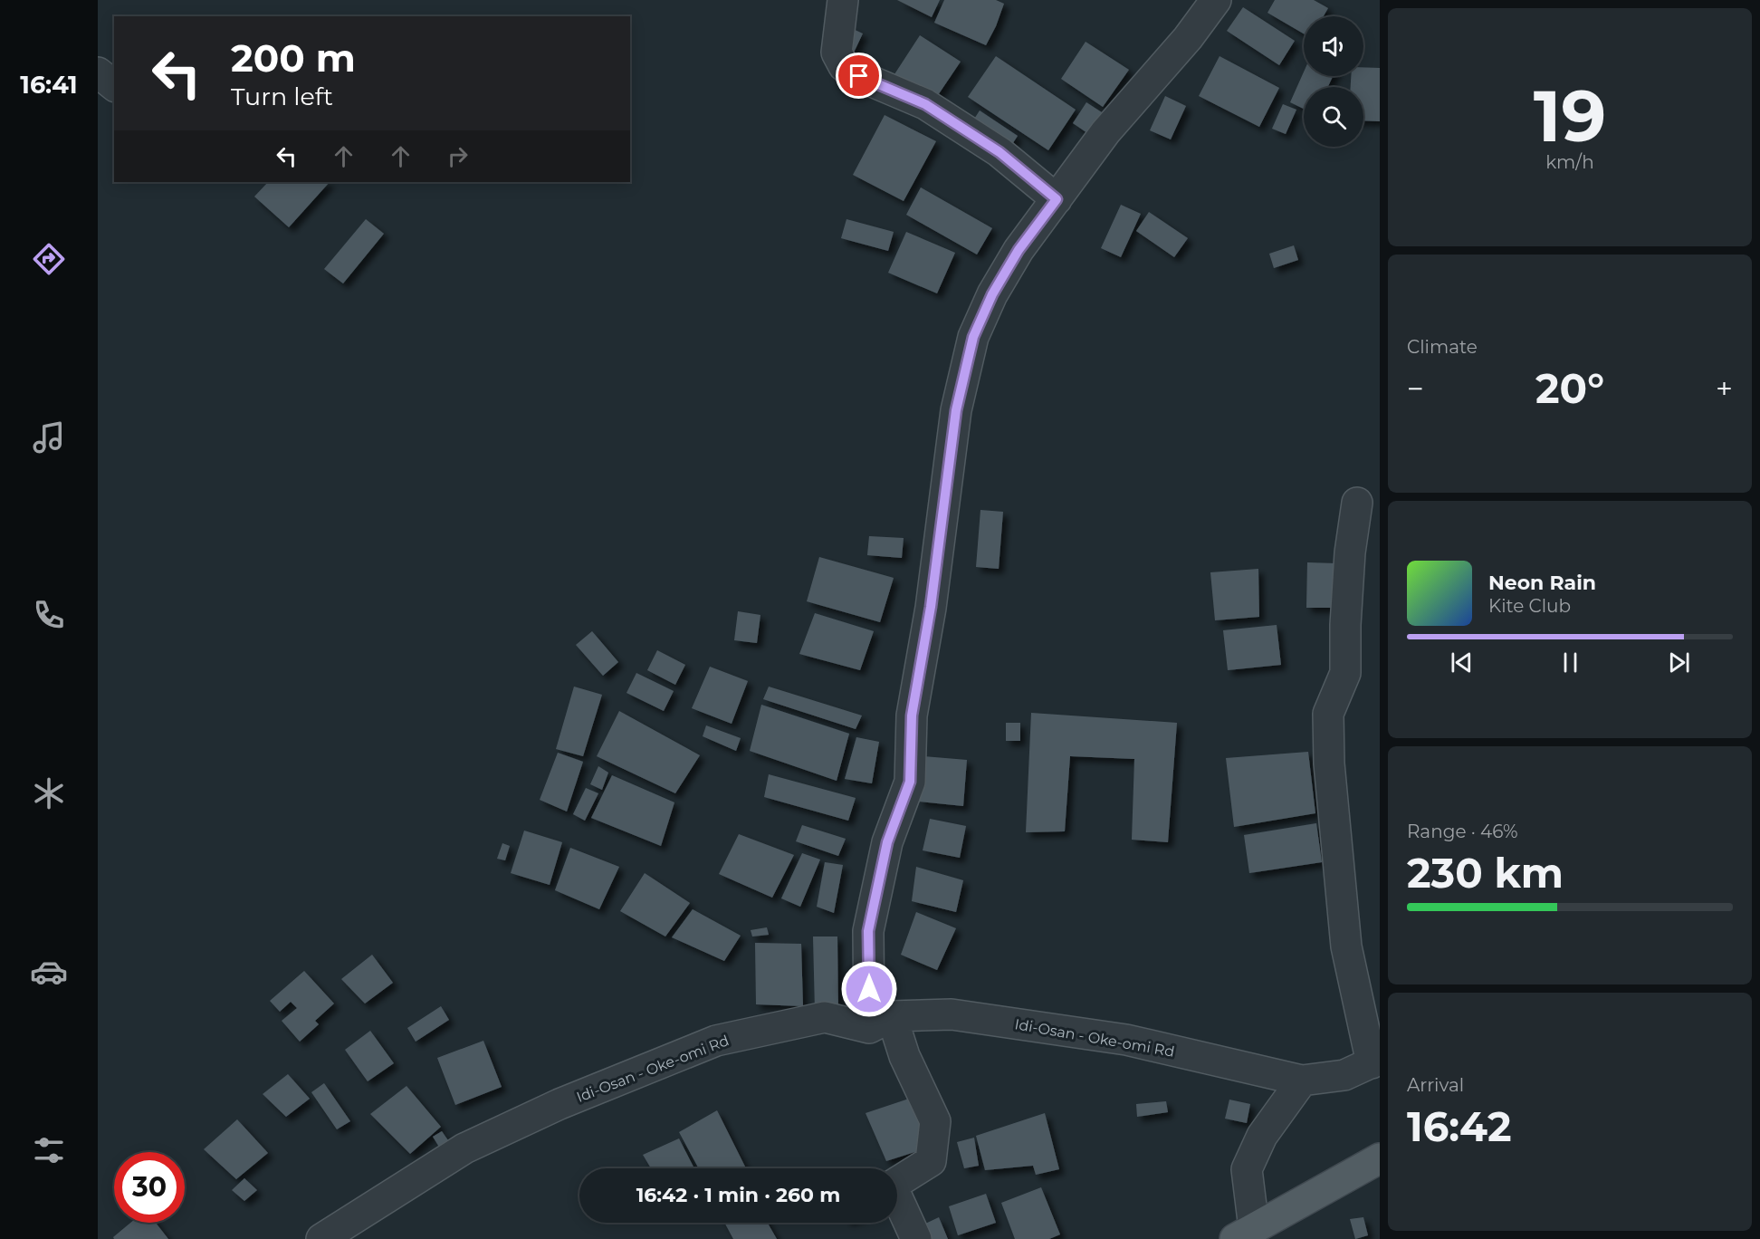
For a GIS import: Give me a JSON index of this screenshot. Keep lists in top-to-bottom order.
{
  "streets": {
    "street": ["Idi-Osan - Oke-omi Rd"]
  },
  "page": {
    "tabs": "16:41",
    "tile": [
      ["19", "km/h"],
      "Climate",
      ["Range · 46%", "230 km"],
      ["Arrival", "16:42"]
    ],
    "turn": ["200 m", "Turn left"],
    "heat": ["−", "20°", "+"],
    "song": ["Neon Rain", "Kite Club"],
    "limit": "30",
    "trip": "16:42 · 1 min · 260 m"
  }
}
